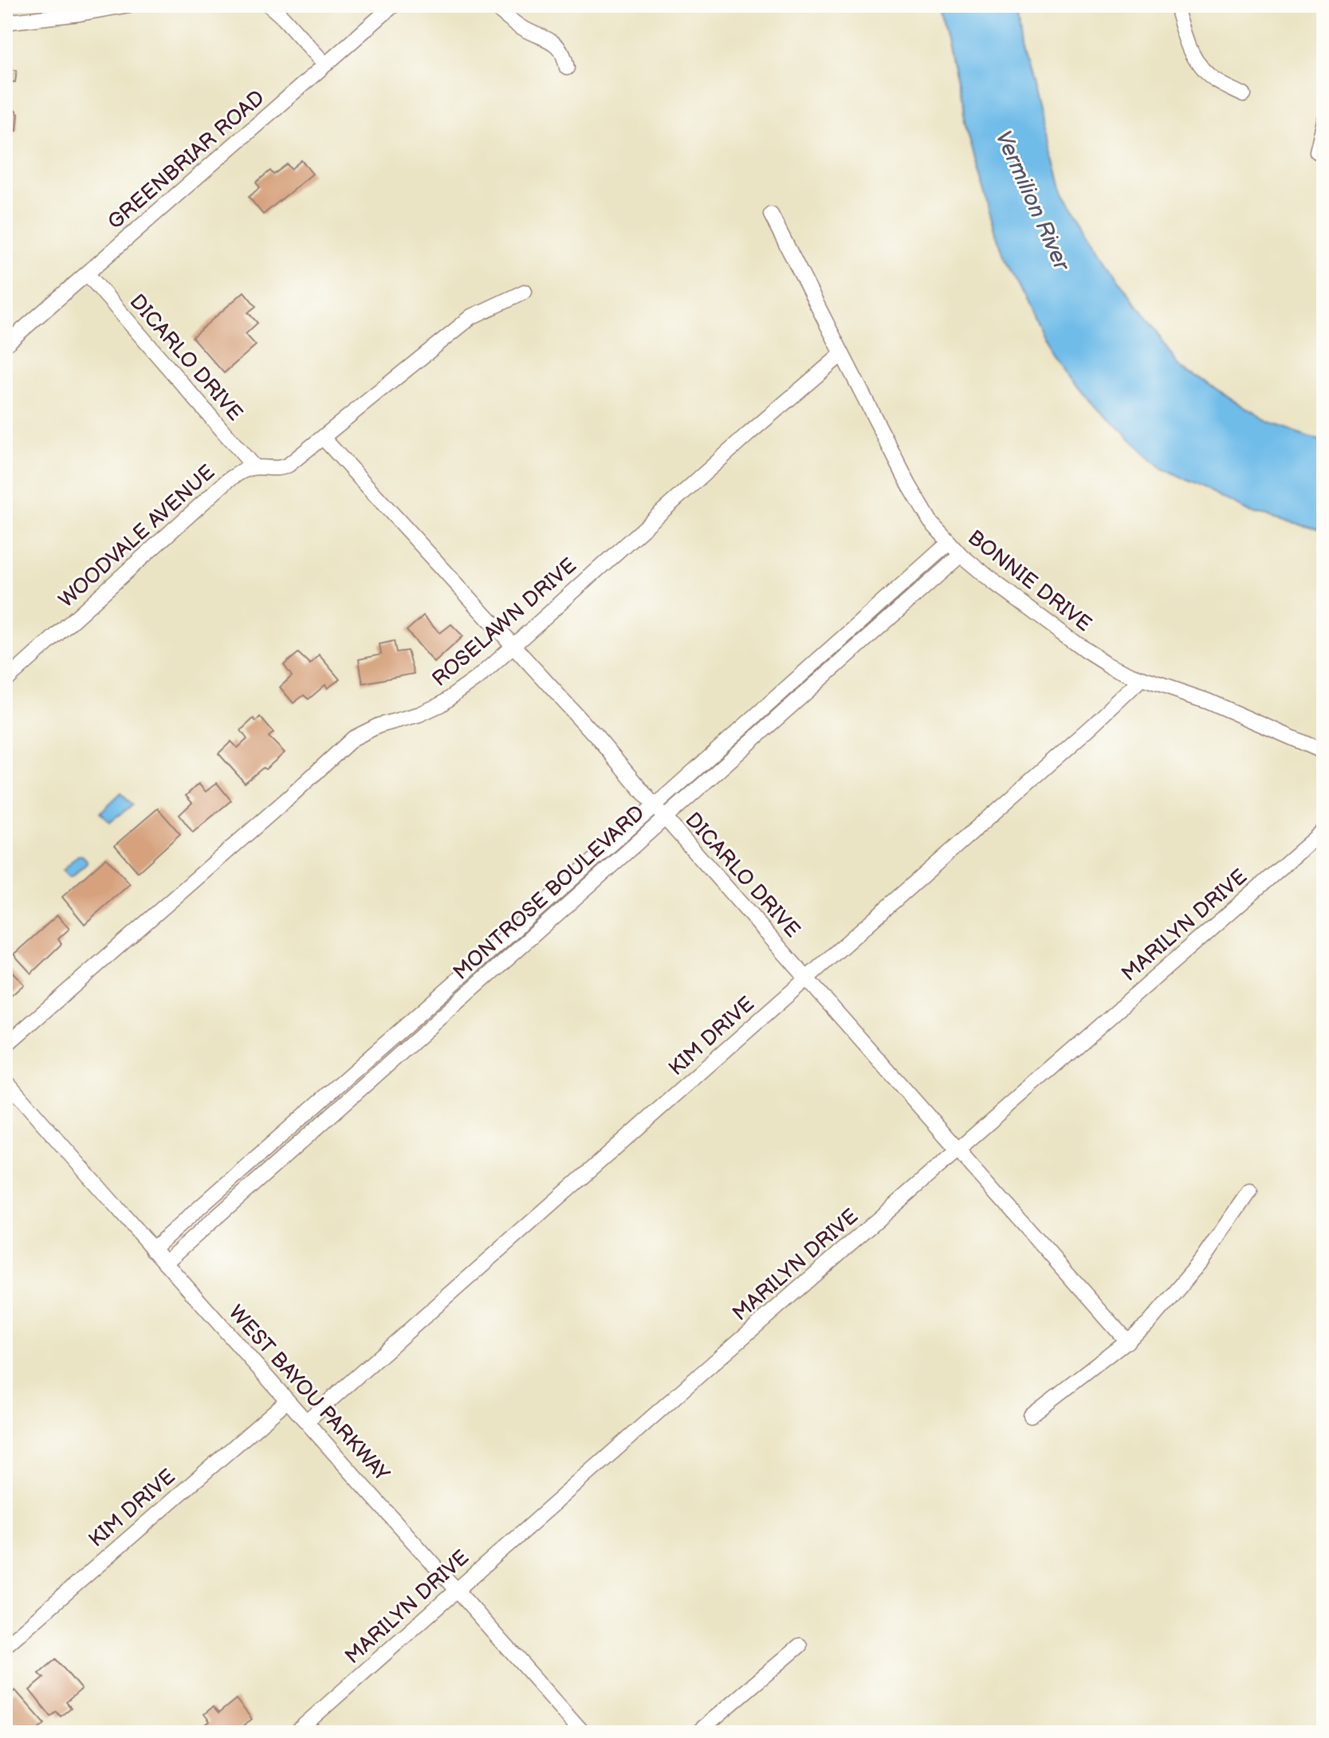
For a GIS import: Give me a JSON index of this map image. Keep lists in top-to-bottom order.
{
  "streets": {
    "street": [
      "GREENBRIAR ROAD",
      "DICARLO DRIVE",
      "WOODVALE AVENUE",
      "BONNIE DRIVE",
      "ROSELAWN DRIVE",
      "MONTROSE BOULEVARD",
      "MARILYN DRIVE",
      "KIM DRIVE",
      "WEST BAYOU PARKWAY"
    ]
  },
  "crossings": [
    ["GREENBRIAR ROAD", "DICARLO DRIVE"],
    ["DICARLO DRIVE", "WOODVALE AVENUE"],
    ["DICARLO DRIVE", "ROSELAWN DRIVE"],
    ["DICARLO DRIVE", "MONTROSE BOULEVARD"],
    ["DICARLO DRIVE", "MARILYN DRIVE"],
    ["DICARLO DRIVE", "KIM DRIVE"],
    ["BONNIE DRIVE", "ROSELAWN DRIVE"],
    ["BONNIE DRIVE", "MONTROSE BOULEVARD"],
    ["BONNIE DRIVE", "KIM DRIVE"],
    ["MONTROSE BOULEVARD", "WEST BAYOU PARKWAY"],
    ["MARILYN DRIVE", "WEST BAYOU PARKWAY"],
    ["KIM DRIVE", "WEST BAYOU PARKWAY"]
  ],
  "water": ["Vermilion River"]
}
